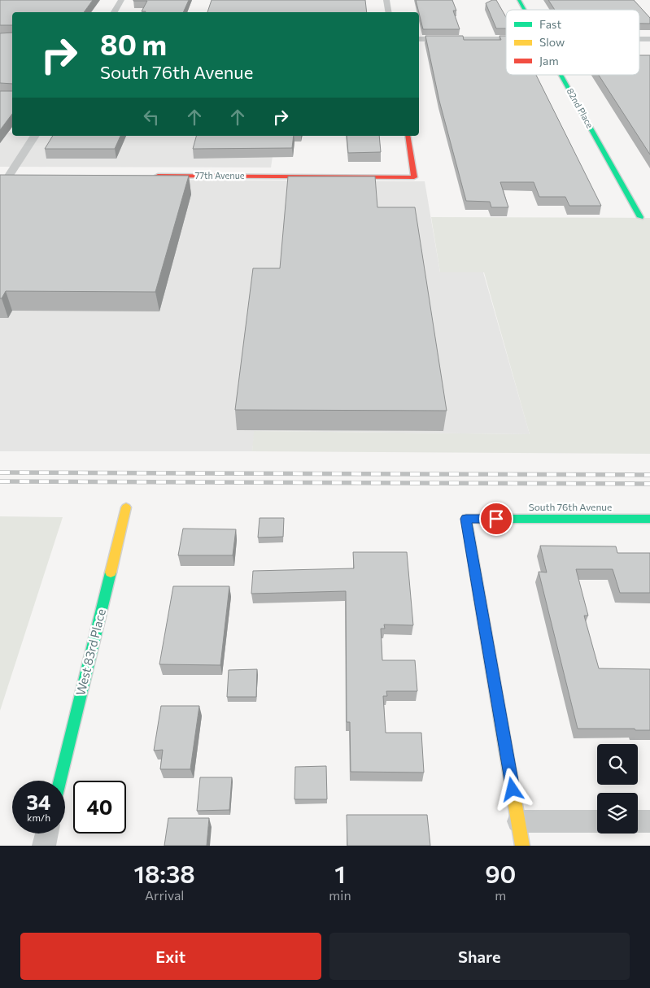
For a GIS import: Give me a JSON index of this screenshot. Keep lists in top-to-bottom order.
{
  "streets": {
    "street": [
      "82nd Place",
      "77th Avenue",
      "South 76th Avenue",
      "West 83rd Place"
    ]
  },
  "legend": ["Fast", "Slow", "Jam"],
  "page": {
    "turn": ["80 m", "South 76th Avenue"],
    "speed": "34 km/h",
    "limit": "40",
    "eta": [
      "18:38",
      "Arrival",
      "1",
      "min",
      "90",
      "m"
    ],
    "buttons": ["Exit", "Share"]
  }
}
